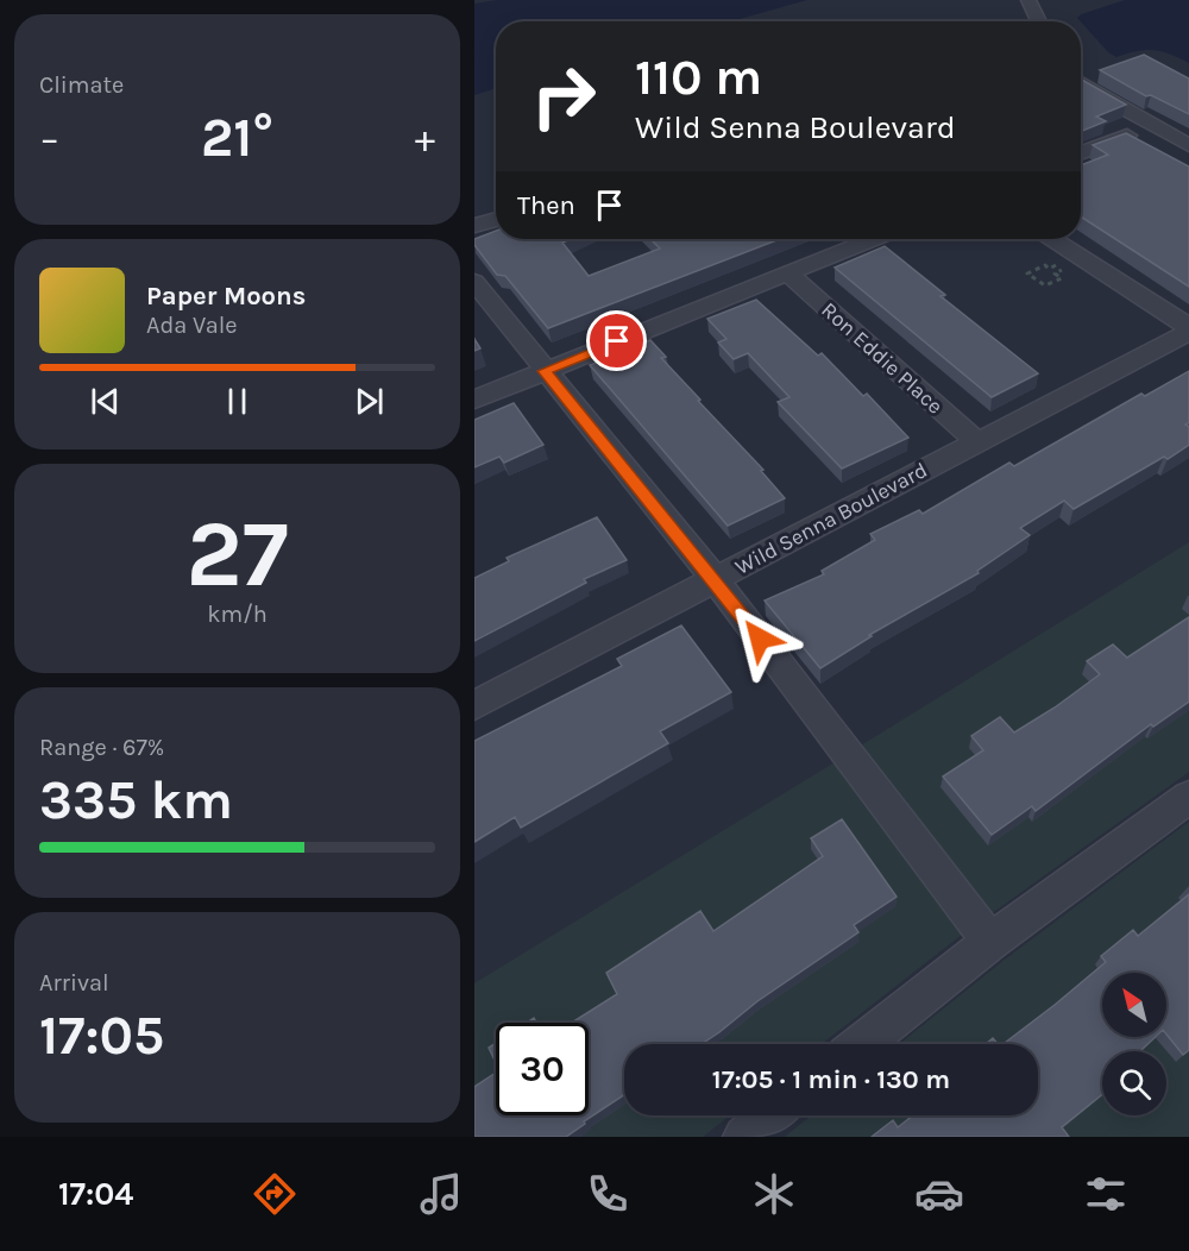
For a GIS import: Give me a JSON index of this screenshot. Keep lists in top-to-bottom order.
{
  "streets": {
    "street": ["Ron Eddie Place", "Wild Senna Boulevard"]
  },
  "crossings": [
    ["Ron Eddie Place", "Wild Senna Boulevard"]
  ],
  "north": "top left",
  "page": {
    "tile": [
      "Climate",
      ["27", "km/h"],
      ["Range · 67%", "335 km"],
      ["Arrival", "17:05"]
    ],
    "turn": ["110 m", "Wild Senna Boulevard"],
    "heat": ["−", "21°", "+"],
    "then": "Then",
    "song": ["Paper Moons", "Ada Vale"],
    "limit": "30",
    "trip": "17:05 · 1 min · 130 m",
    "tabs": "17:04"
  }
}
